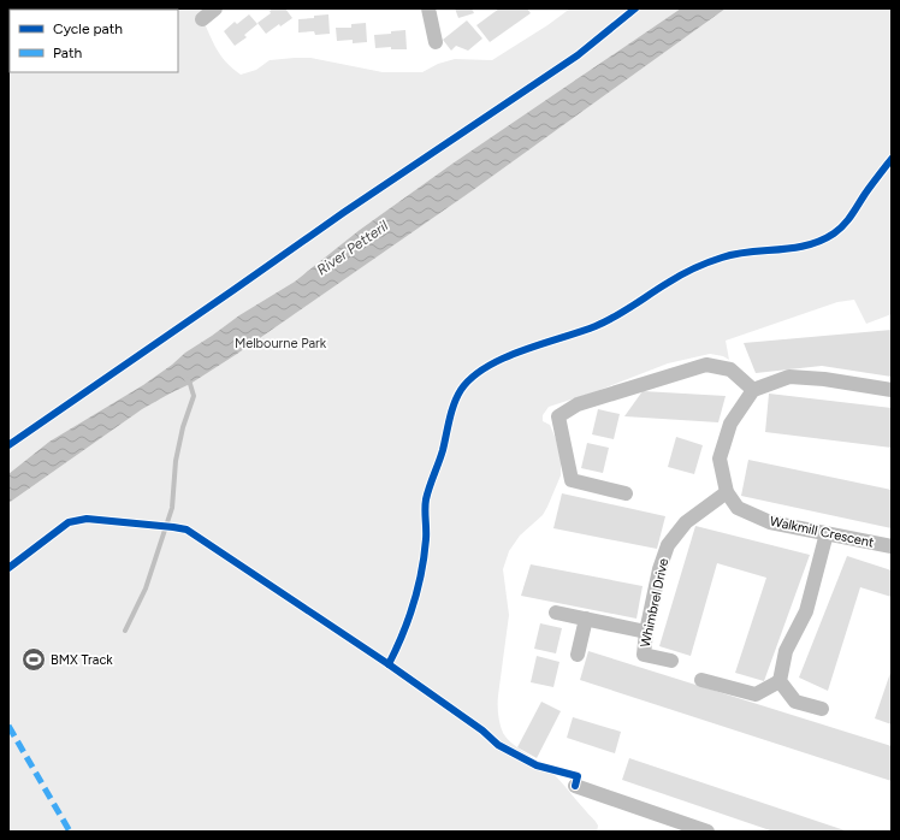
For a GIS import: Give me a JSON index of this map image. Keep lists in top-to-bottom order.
{
  "streets": {
    "street": ["Walkmill Crescent", "Whimbrel Drive"]
  },
  "crossings": [
    ["Walkmill Crescent", "Whimbrel Drive"]
  ],
  "water": ["River Petteril"],
  "parks": ["Melbourne Park"],
  "places": {
    "sports": ["BMX Track"]
  },
  "legend": ["Cycle path", "Path"]
}
